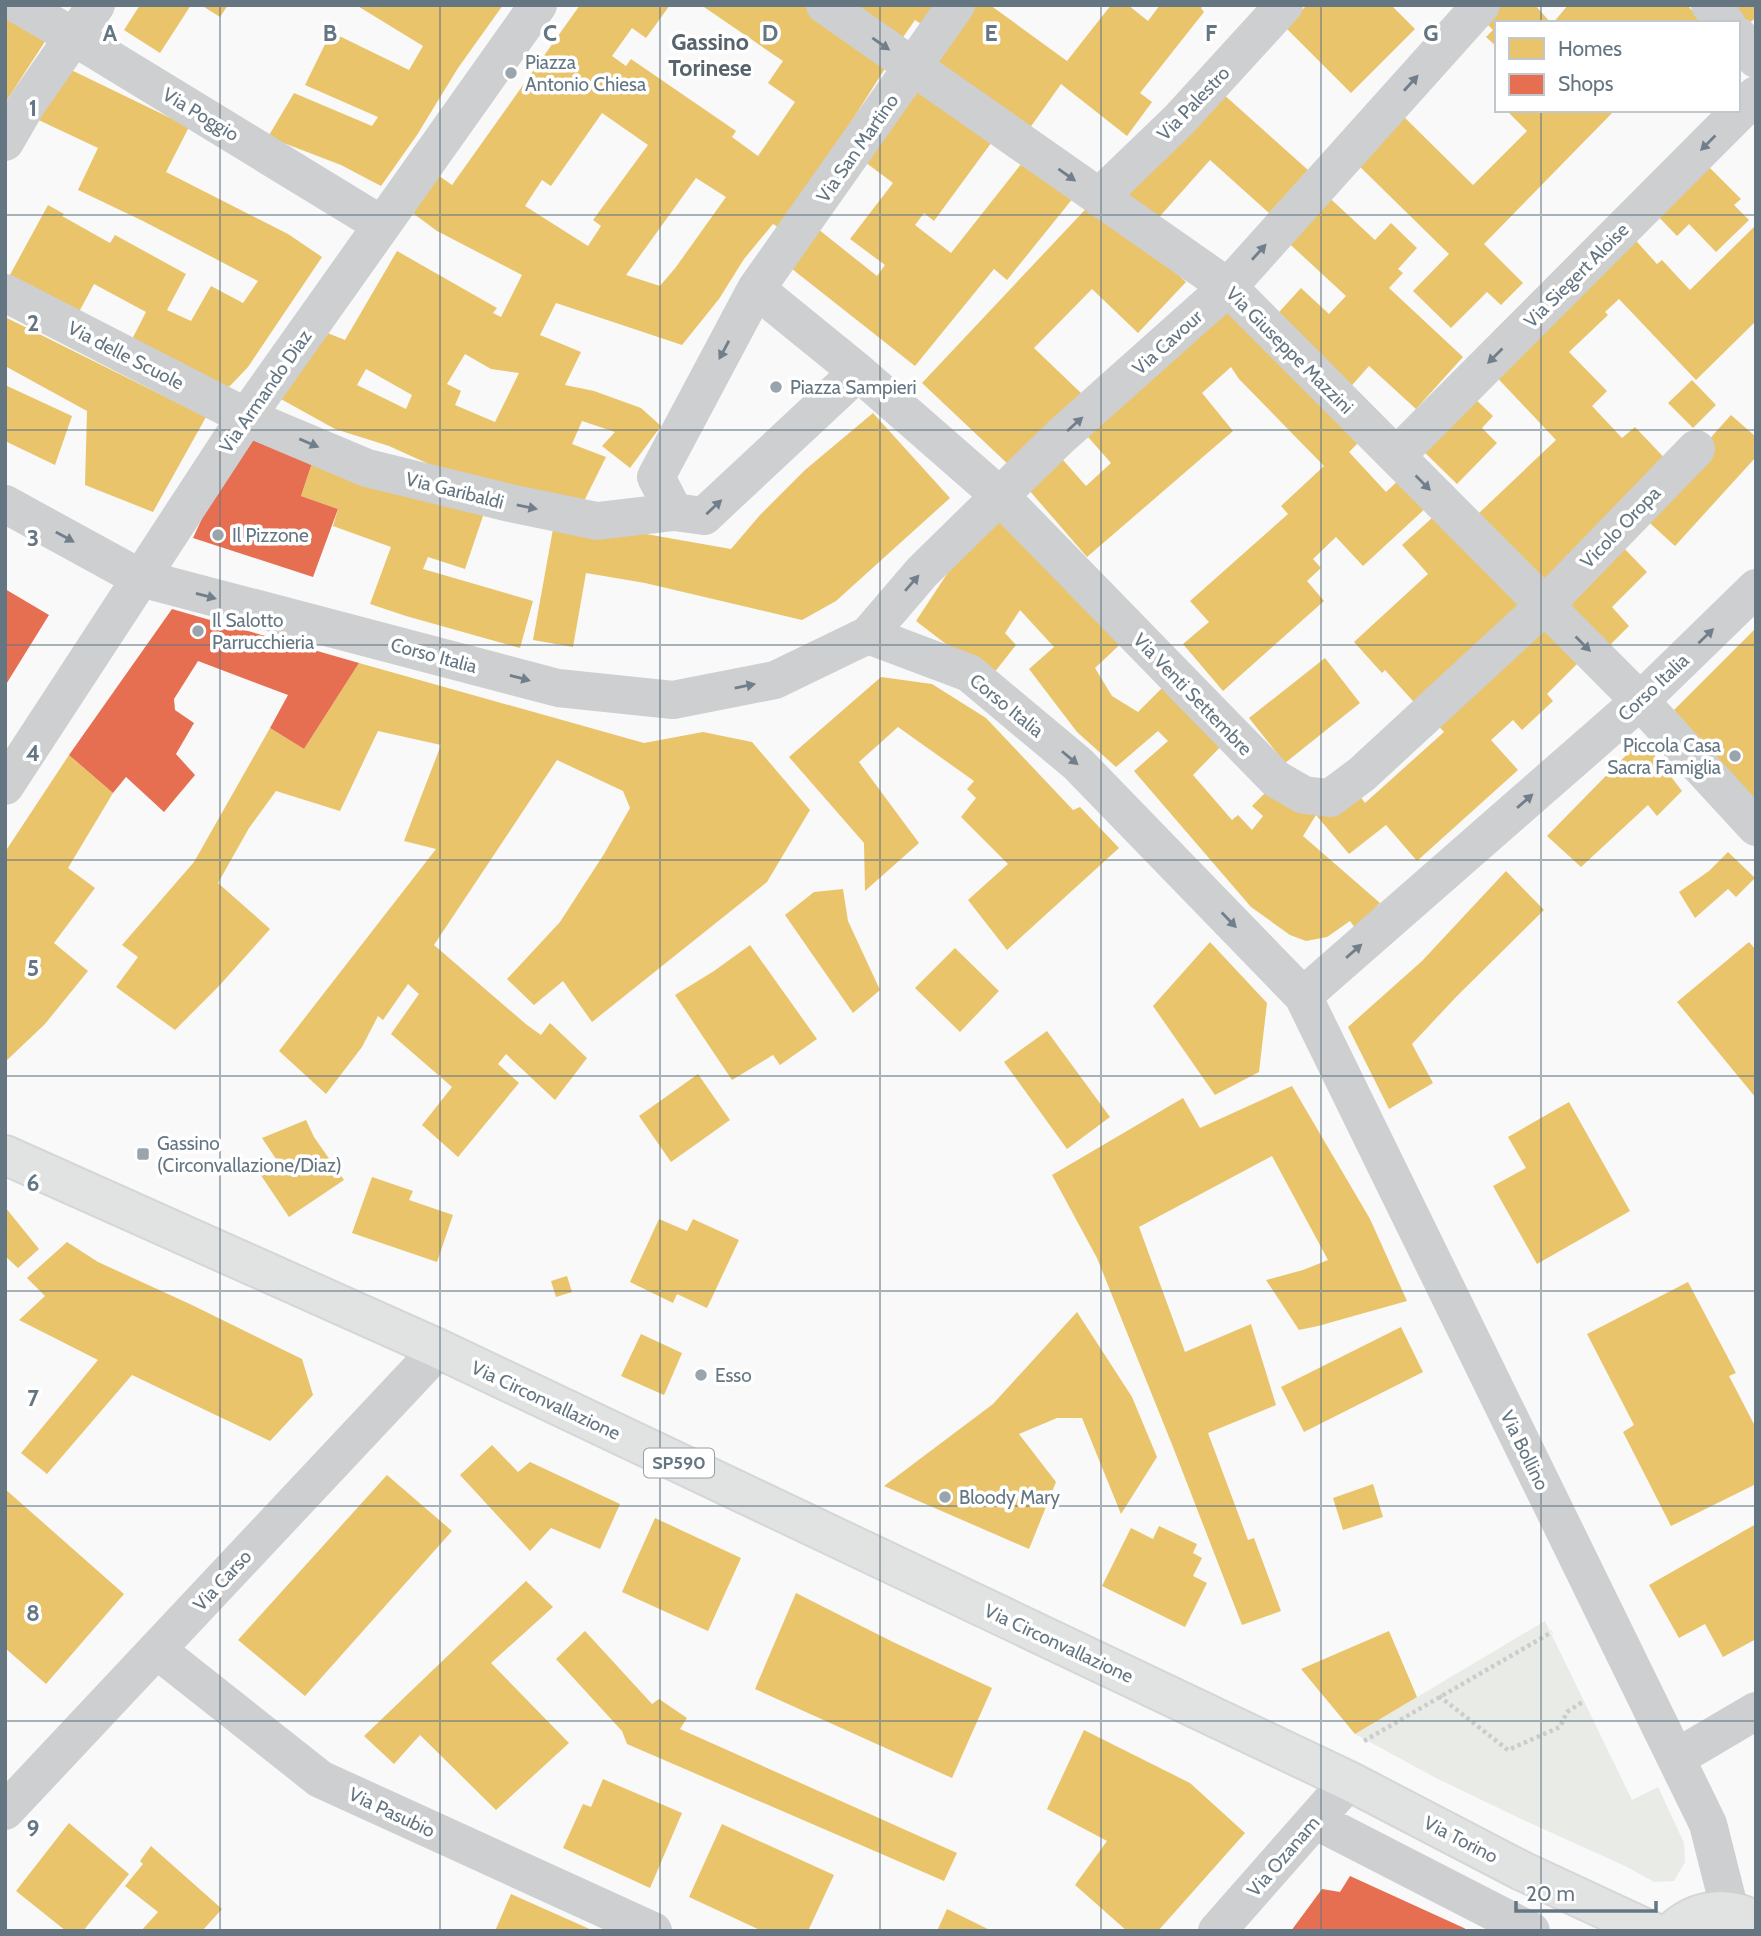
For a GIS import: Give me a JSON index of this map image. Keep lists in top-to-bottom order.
{
  "streets": {
    "main road": ["Via Circonvallazione", "SP590", "Via Torino"],
    "street": [
      "Via Palestro",
      "Via Poggio",
      "Via San Martino",
      "Via Siegert Aloise",
      "Via Cavour",
      "Via Giuseppe Mazzini",
      "Via delle Scuole",
      "Via Armando Diaz",
      "Via Garibaldi",
      "Vicolo Oropa",
      "Corso Italia",
      "Via Venti Settembre",
      "Via Bollino",
      "Via Carso",
      "Via Pasubio",
      "Via Ozanam"
    ]
  },
  "crossings": [
    ["Via Palestro", "Via Giuseppe Mazzini"],
    ["Via Poggio", "Via Armando Diaz"],
    ["Via San Martino", "Via Giuseppe Mazzini"],
    ["Via Siegert Aloise", "Via Giuseppe Mazzini"],
    ["Via Cavour", "Via Giuseppe Mazzini"],
    ["Via Cavour", "Corso Italia"],
    ["Via Cavour", "Via Venti Settembre"],
    ["Via Giuseppe Mazzini", "Vicolo Oropa"],
    ["Via Giuseppe Mazzini", "Corso Italia"],
    ["Via Giuseppe Mazzini", "Via Venti Settembre"],
    ["Via delle Scuole", "Via Armando Diaz"],
    ["Via delle Scuole", "Via Garibaldi"],
    ["Via Armando Diaz", "Via Garibaldi"],
    ["Via Armando Diaz", "Corso Italia"],
    ["Vicolo Oropa", "Via Venti Settembre"],
    ["Corso Italia", "Via Bollino"],
    ["Via Circonvallazione", "Via Carso"],
    ["Via Circonvallazione", "Via Torino"],
    ["Via Circonvallazione", "Via Ozanam"],
    ["Via Carso", "Via Pasubio"],
    ["Via Torino", "Via Ozanam"]
  ],
  "one_way": [
    "Via Siegert Aloise",
    "Via Cavour",
    "Via Giuseppe Mazzini",
    "Via Garibaldi",
    "Corso Italia"
  ],
  "districts": ["Gassino Torinese"],
  "places": {
    "other": [
      "Piazza Antonio Chiesa",
      "Piazza Sampieri",
      "Il Pizzone",
      "Il Salotto Parrucchieria",
      "Piccola Casa Sacra Famiglia",
      "Esso",
      "Bloody Mary"
    ],
    "transit": ["Gassino (Circonvallazione/Diaz)"]
  },
  "legend": ["Homes", "Shops"],
  "scale_bar": "20 m",
  "grid": {
    "columns": [
      "A",
      "B",
      "C",
      "D",
      "E",
      "F",
      "G"
    ],
    "rows": [
      "1",
      "2",
      "3",
      "4",
      "5",
      "6",
      "7",
      "8",
      "9"
    ]
  }
}
